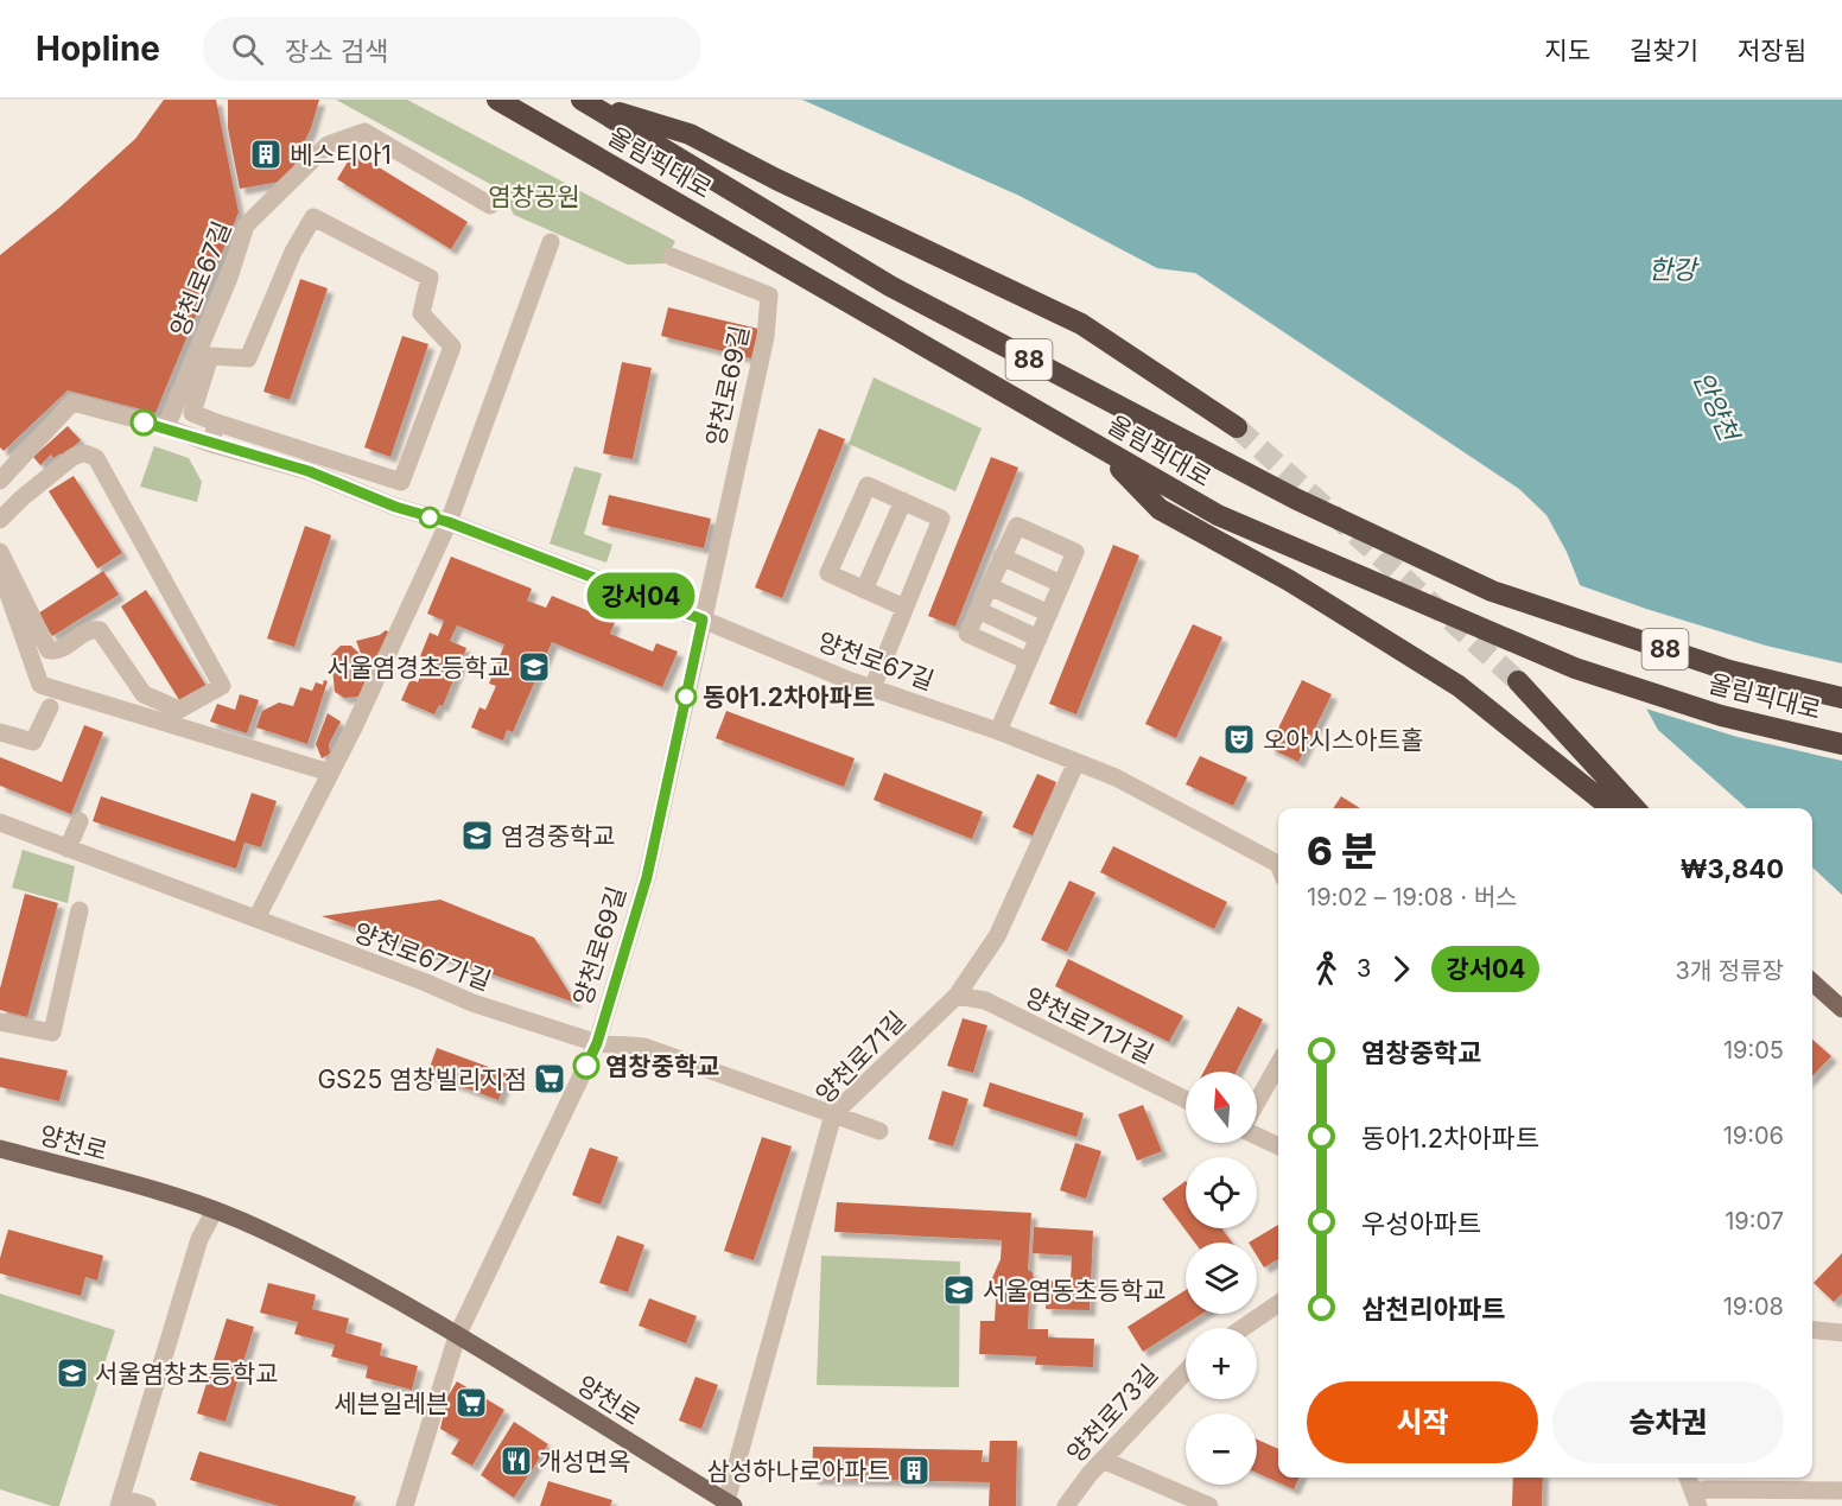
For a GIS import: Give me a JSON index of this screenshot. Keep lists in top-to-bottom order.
{
  "streets": {
    "highway": ["올림픽대로", "88"],
    "main road": ["양천로"],
    "street": [
      "양천로67길",
      "양천로69길",
      "양천로67가길",
      "양천로71가길",
      "양천로71길",
      "양천로73길"
    ]
  },
  "crossings": [
    ["양천로67길", "양천로69길"],
    ["양천로67길", "양천로71길"],
    ["양천로69길", "양천로67가길"],
    ["양천로69길", "양천로"],
    ["양천로67가길", "양천로71길"],
    ["양천로71가길", "양천로71길"],
    ["양천로71길", "양천로"]
  ],
  "water": ["한강", "안양천"],
  "parks": ["염창공원"],
  "places": {
    "building": ["베스티아1", "삼성하나로아파트"],
    "school or university": [
      "서울염경초등학교",
      "염경중학교",
      "서울염동초등학교",
      "서울염창초등학교"
    ],
    "other": ["동아1.2차아파트", "염창중학교"],
    "theatre": ["오아시스아트홀"],
    "supermarket": ["GS25 염창빌리지점", "세븐일레븐"],
    "restaurant": ["개성면옥"]
  },
  "lines": ["bus line 강서04"],
  "north": "top",
  "page": {
    "header": "Hopline",
    "search": "장소 검색",
    "nav": ["지도", "길찾기", "저장됨"],
    "on_map": "강서04",
    "heading": ["6 분", "19:02 – 19:08 · 버스", "₩3,840"],
    "legs": ["3", "강서04", "3개 정류장"],
    "list": [
      {
        "name": "염창중학교",
        "value": "19:05"
      },
      {
        "name": "동아1.2차아파트",
        "value": "19:06"
      },
      {
        "name": "우성아파트",
        "value": "19:07"
      },
      {
        "name": "삼천리아파트",
        "value": "19:08"
      }
    ],
    "map_buttons": ["+", "−"],
    "buttons": ["시작", "승차권"]
  }
}
